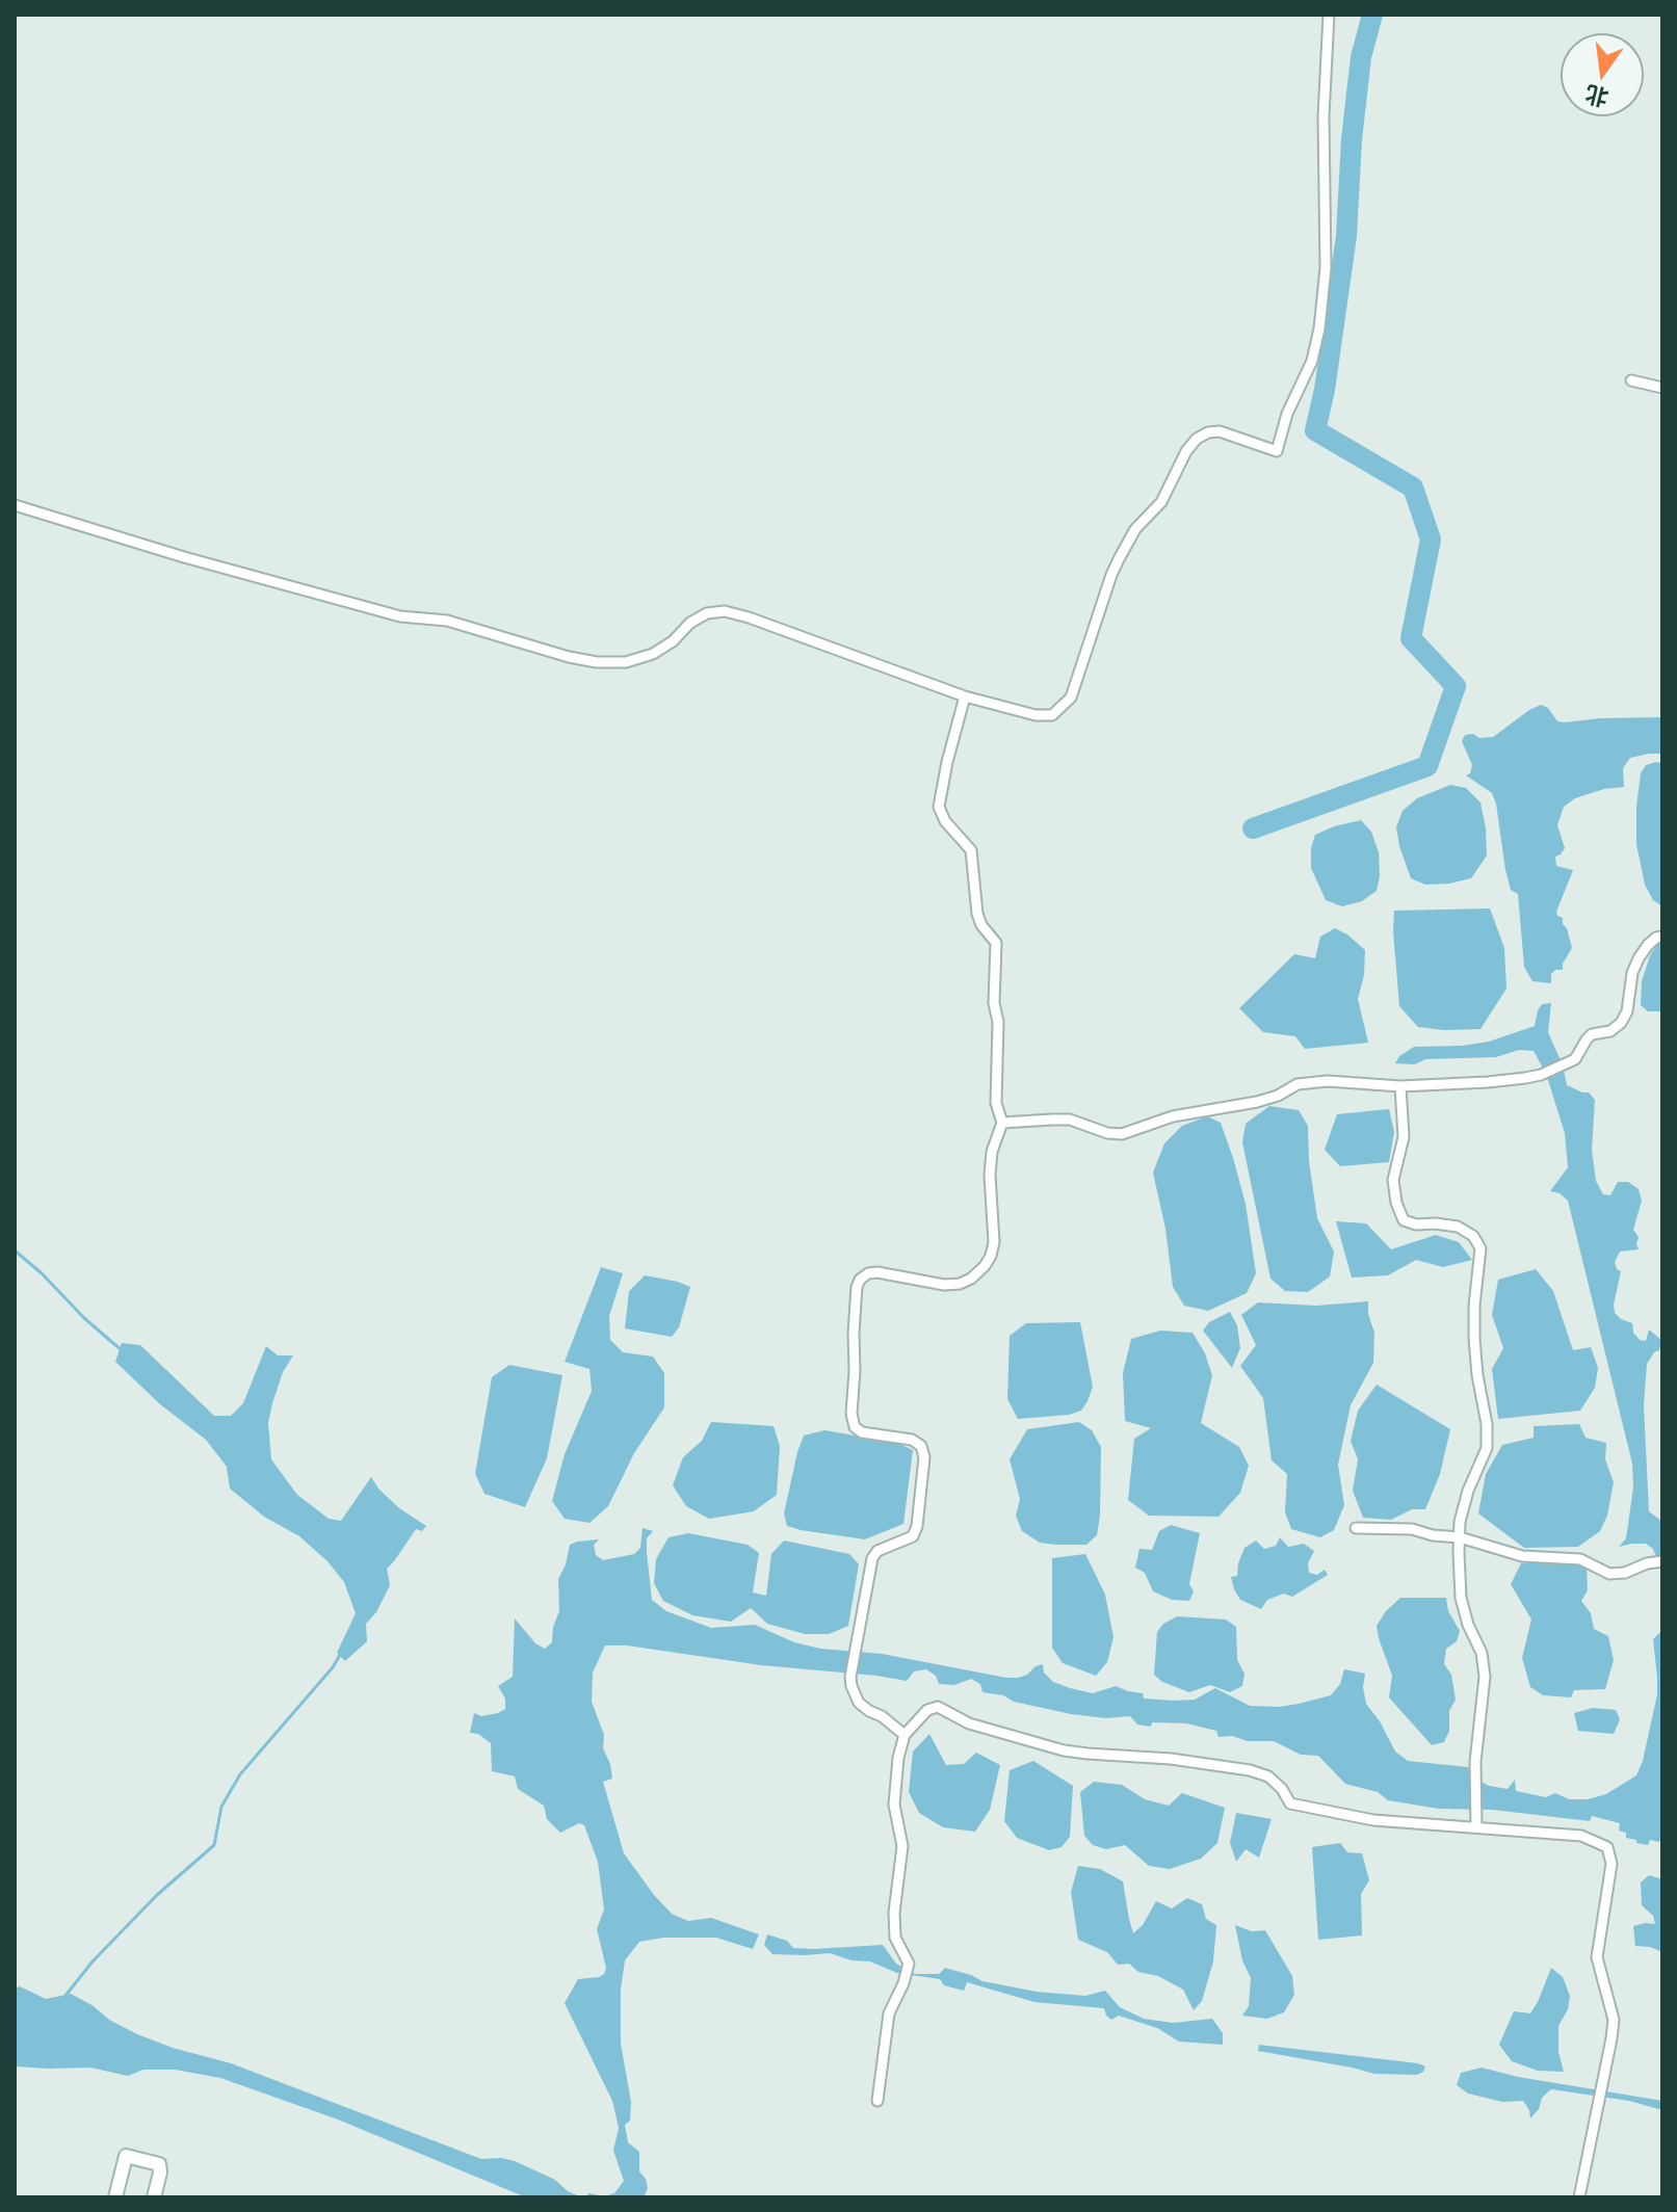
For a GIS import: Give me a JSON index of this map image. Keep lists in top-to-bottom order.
{
  "north": "bottom"
}
